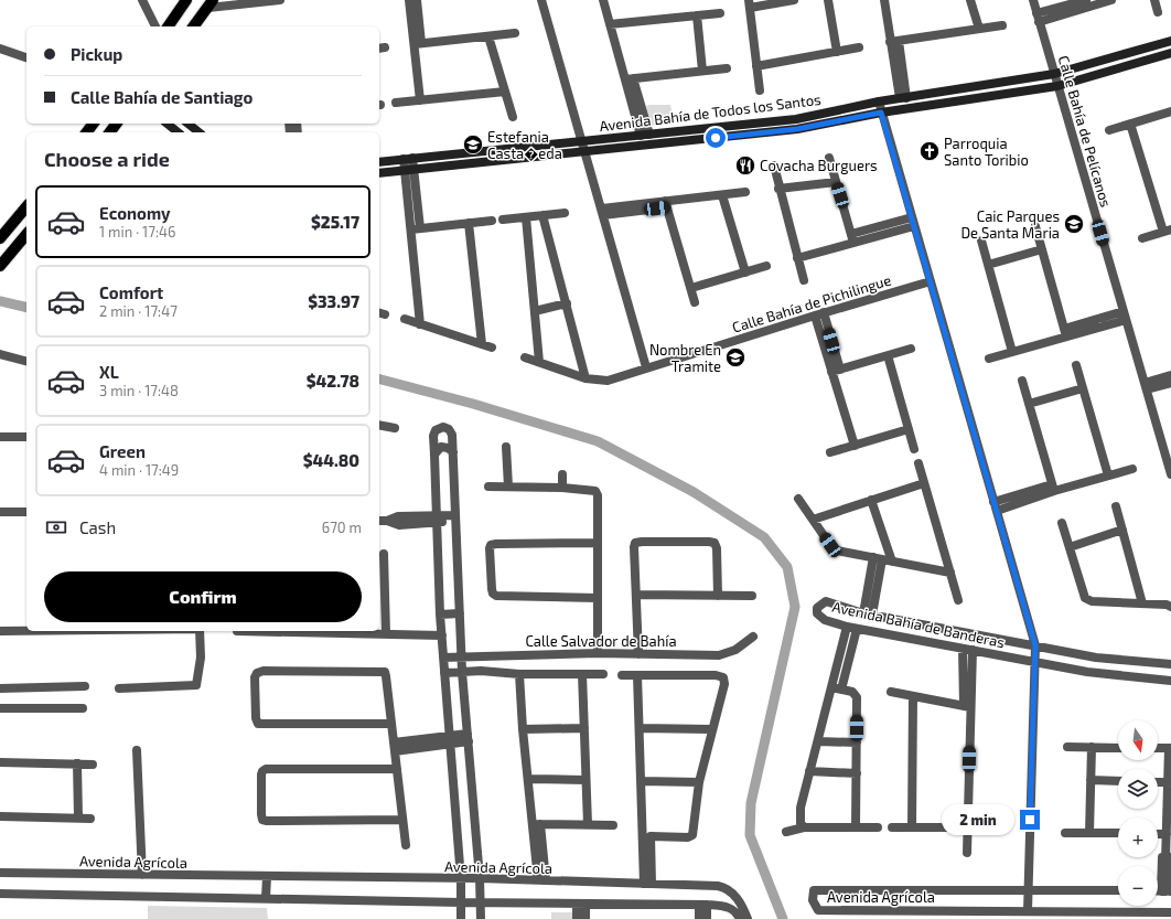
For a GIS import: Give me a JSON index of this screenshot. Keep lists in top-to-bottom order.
{
  "streets": {
    "street": [
      "Avenida Bahía de Todos los Santos",
      "Calle Bahía de Pelícanos",
      "Calle Bahía de Pichilingue",
      "Avenida Bahía de Banderas",
      "Calle Salvador de Bahía",
      "Avenida Agrícola"
    ]
  },
  "crossings": [
    ["Avenida Bahía de Todos los Santos", "Calle Bahía de Pelícanos"]
  ],
  "places": {
    "school or university": ["Estefania Casta�eda", "Caic Parques De Santa Maria", "Nombre En Tramite"],
    "church": ["Parroquia Santo Toribio"],
    "restaurant": ["Covacha Burguers"]
  },
  "north": "bottom",
  "page": {
    "banner": ["Pickup", "Calle Bahía de Santiago"],
    "heading": "Choose a ride",
    "list": [
      {
        "name": "Economy",
        "note": "1 min · 17:46",
        "value": "$25.17"
      },
      {
        "name": "Comfort",
        "note": "2 min · 17:47",
        "value": "$33.97"
      },
      {
        "name": "XL",
        "note": "3 min · 17:48",
        "value": "$42.78"
      },
      {
        "name": "Green",
        "note": "4 min · 17:49",
        "value": "$44.80"
      }
    ],
    "pay": ["Cash", "670 m"],
    "buttons": "Confirm",
    "map_buttons": ["+", "−"],
    "bubble": "2 min"
  }
}
